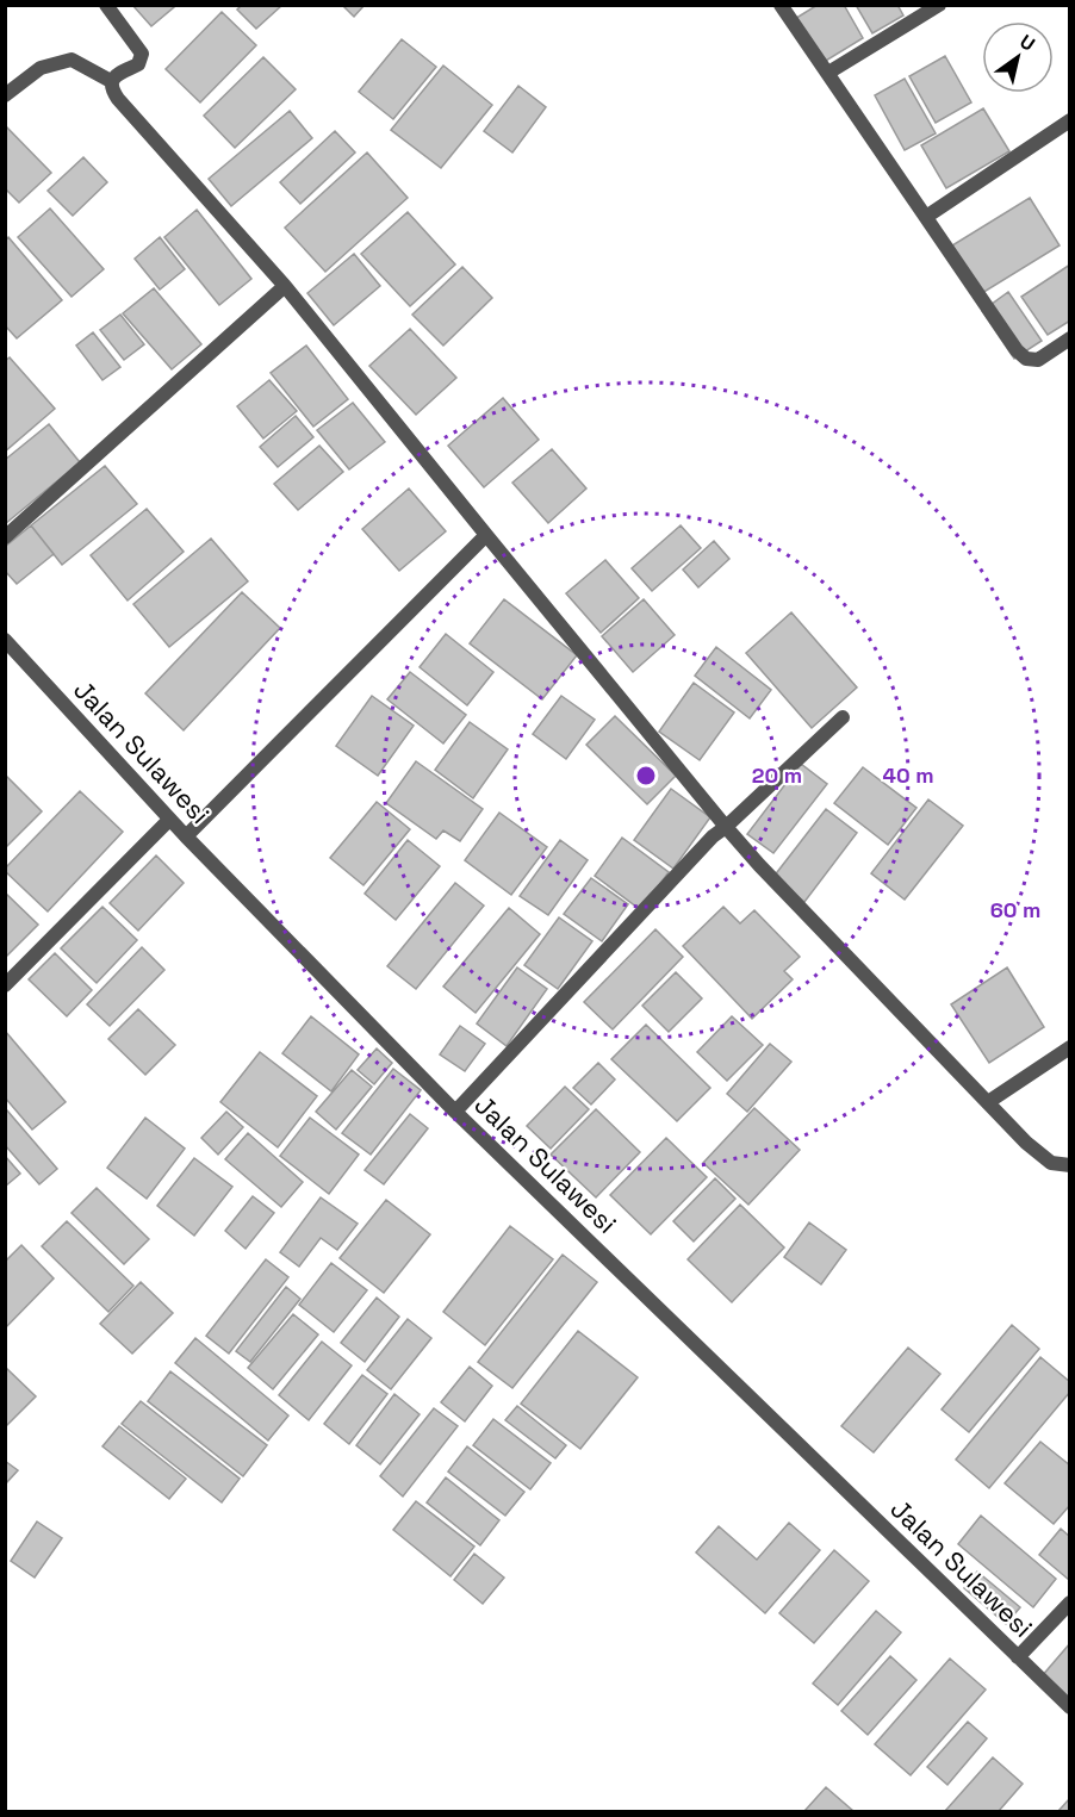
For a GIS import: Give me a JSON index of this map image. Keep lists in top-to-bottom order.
{
  "streets": {
    "street": ["Jalan Sulawesi"]
  },
  "north": "top right",
  "rings": ["20 m", "40 m", "60 m"]
}
